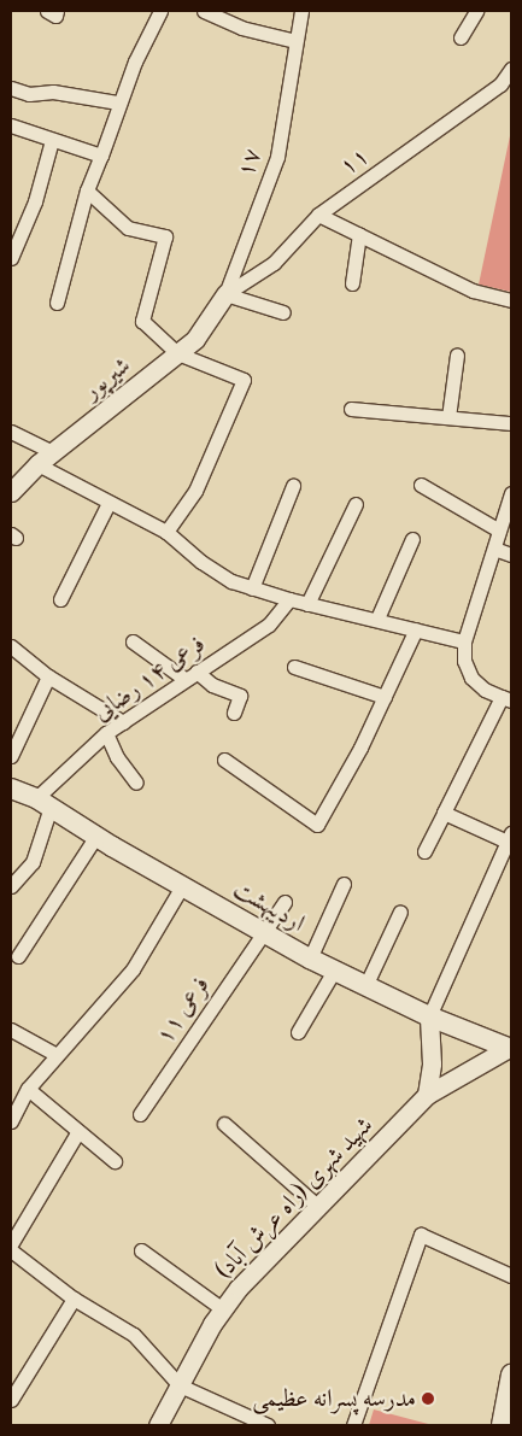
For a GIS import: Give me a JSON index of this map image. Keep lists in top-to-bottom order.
{
  "streets": {
    "main road": ["اردیبهشت"],
    "street": [
      "۱۱",
      "۱۷",
      "شیرپور",
      "فرعی ۱۴ رضایی",
      "فرعی ۱۱",
      "شهید شهری (راه عرش آباد)"
    ]
  },
  "crossings": [
    ["۱۱", "۱۷"],
    ["۱۱", "شیرپور"],
    ["۱۷", "شیرپور"],
    ["فرعی ۱۴ رضایی", "اردیبهشت"],
    ["اردیبهشت", "فرعی ۱۱"],
    ["اردیبهشت", "شهید شهری (راه عرش آباد)"]
  ],
  "places": ["مدرسه پسرانه عظیمی"]
}
